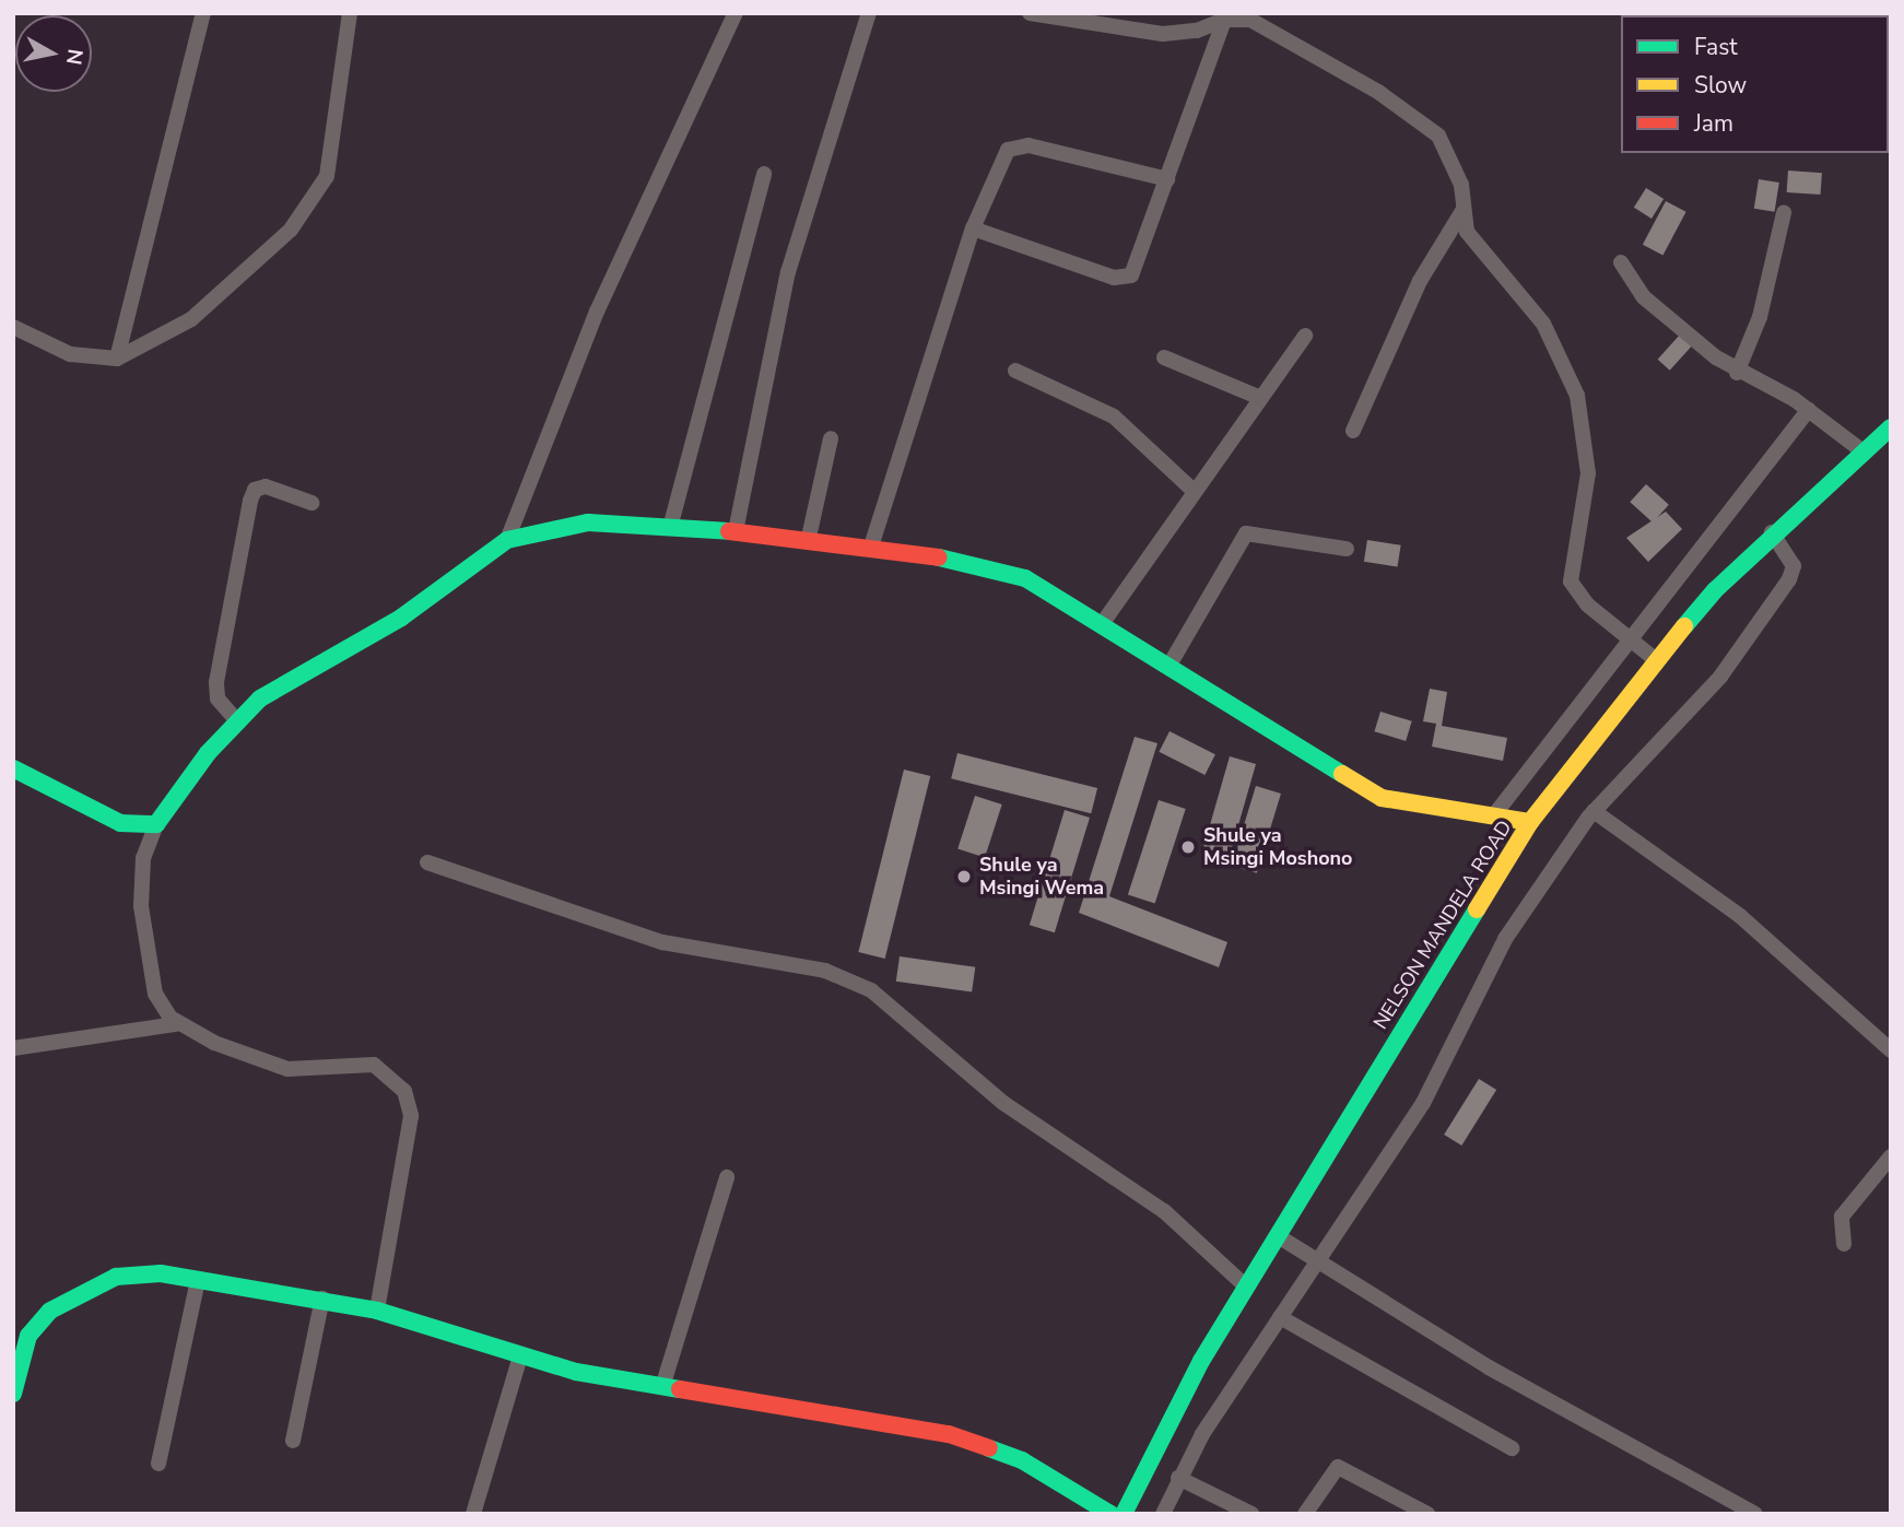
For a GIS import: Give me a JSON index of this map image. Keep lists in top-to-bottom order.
{
  "streets": {
    "street": ["NELSON MANDELA ROAD"]
  },
  "places": ["Shule ya Msingi Moshono", "Shule ya Msingi Wema"],
  "legend": ["Fast", "Slow", "Jam"],
  "north": "right"
}
